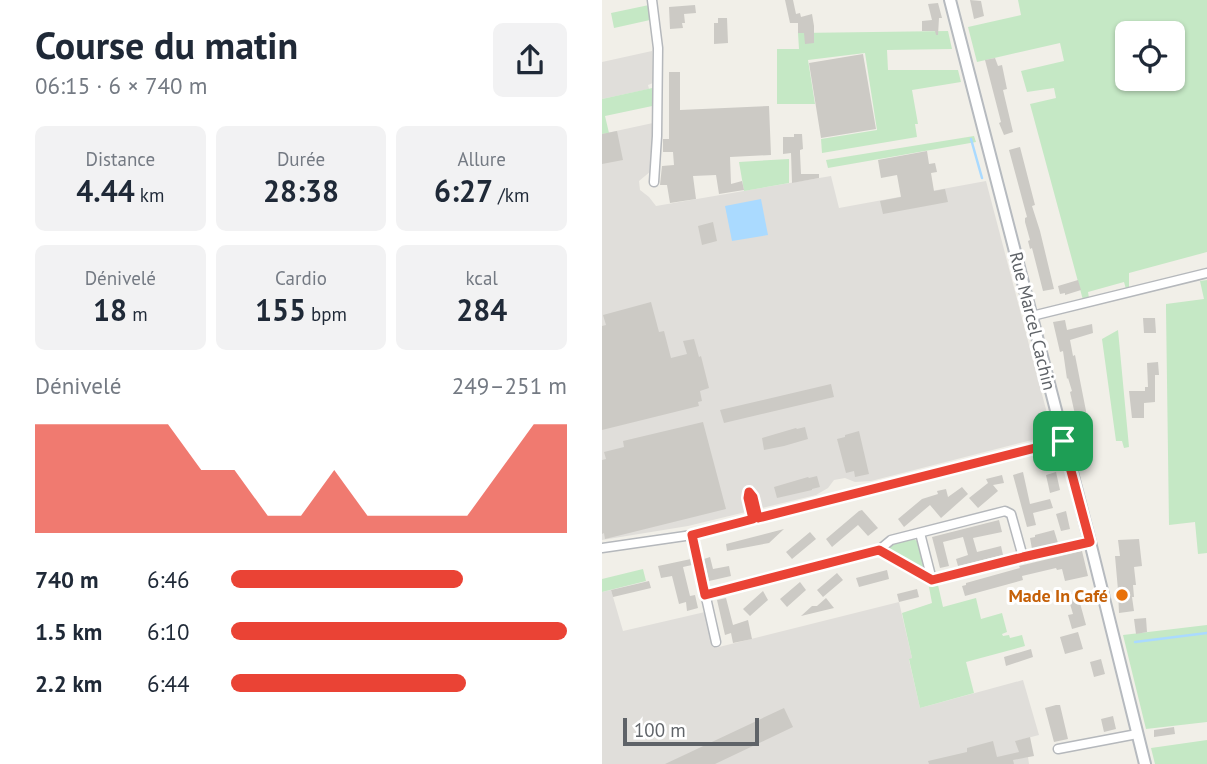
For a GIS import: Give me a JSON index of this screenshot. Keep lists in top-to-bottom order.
{
  "streets": {
    "street": ["Rue Marcel Cachin"]
  },
  "places": ["Made In Café"],
  "scale_bar": "100 m",
  "page": {
    "heading": ["Course du matin", "06:15 · 6 × 740 m"],
    "stats": [
      ["Distance", "4.44 km"],
      ["Durée", "28:38"],
      ["Allure", "6:27 /km"],
      ["Dénivelé", "18 m"],
      ["Cardio", "155 bpm"],
      ["kcal", "284"]
    ],
    "chart": ["Dénivelé", "249–251 m"],
    "list": [
      {
        "name": "740 m",
        "note": "6:46"
      },
      {
        "name": "1.5 km",
        "note": "6:10"
      },
      {
        "name": "2.2 km",
        "note": "6:44"
      }
    ],
    "scale": "100 m"
  }
}
